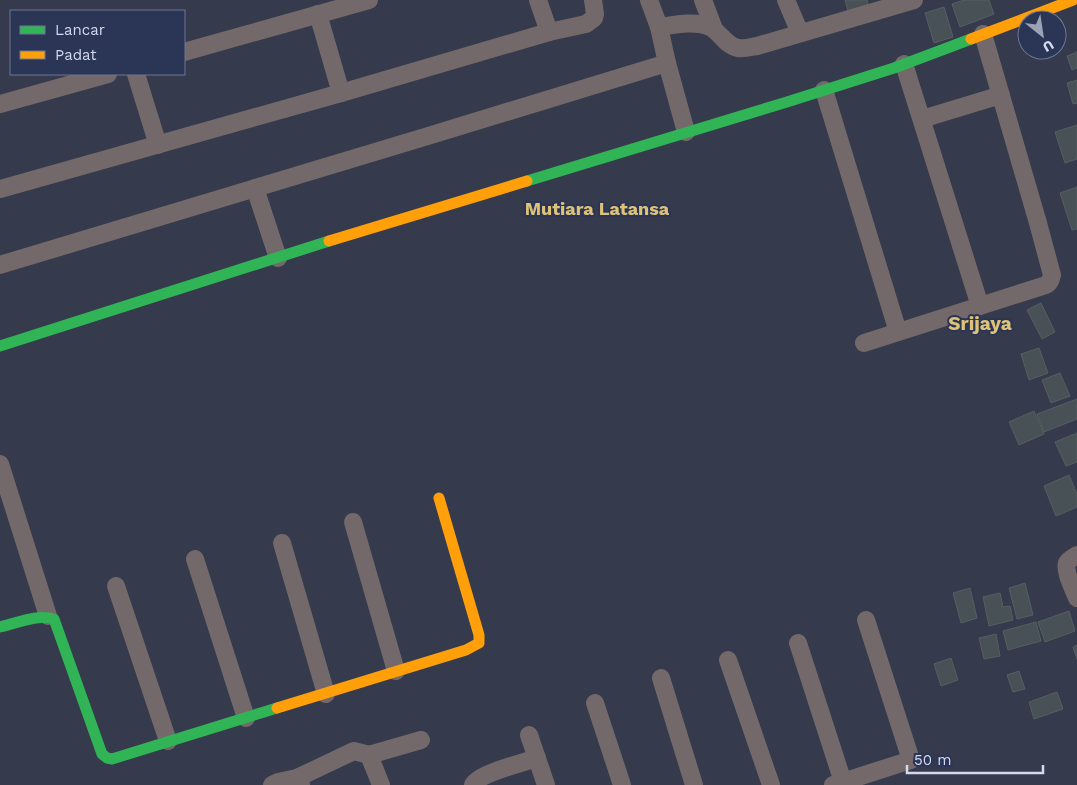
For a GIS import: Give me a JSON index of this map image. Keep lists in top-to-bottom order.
{
  "districts": ["Mutiara Latansa", "Srijaya"],
  "legend": ["Lancar", "Padat"],
  "scale_bar": "50 m",
  "north": "bottom right"
}
